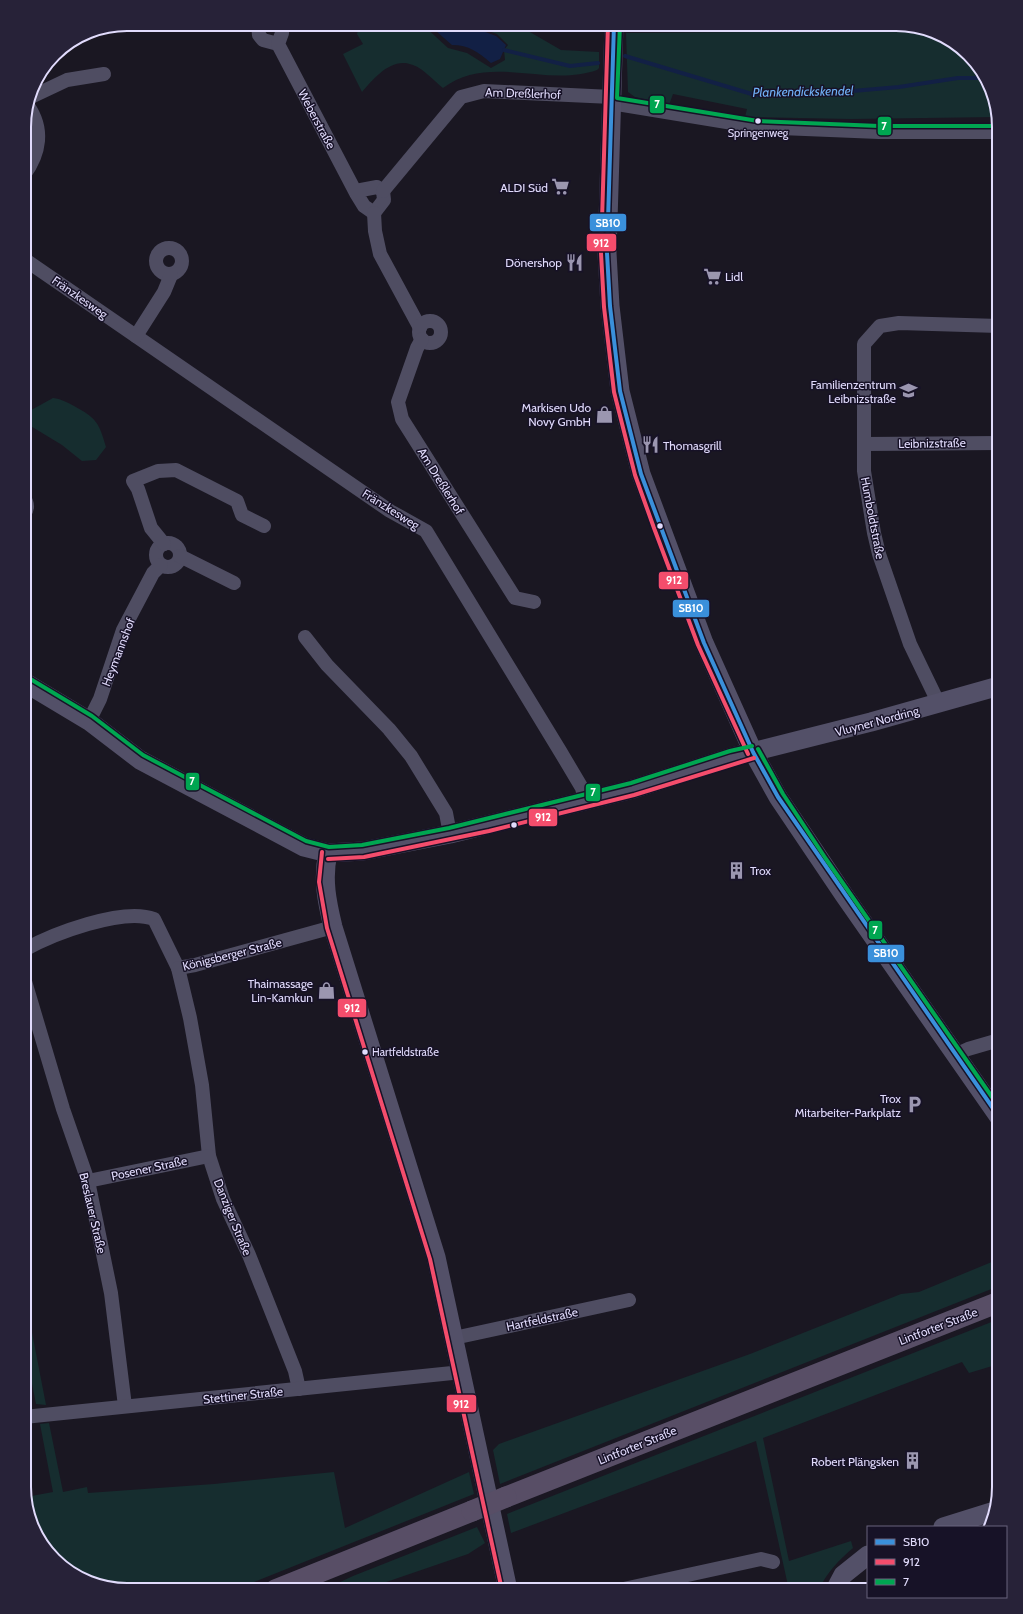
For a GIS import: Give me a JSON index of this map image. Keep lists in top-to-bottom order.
{
  "streets": {
    "main road": ["Lintforter Straße"],
    "street": [
      "Am Dreßlerhof",
      "Weberstraße",
      "Fränzkesweg",
      "Leibnizstraße",
      "Humboldtstraße",
      "Heymannshof",
      "Vluyner Nordring",
      "Königsberger Straße",
      "Posener Straße",
      "Breslauer Straße",
      "Danziger Straße",
      "Hartfeldstraße",
      "Stettiner Straße"
    ]
  },
  "crossings": [
    ["Am Dreßlerhof", "Weberstraße"],
    ["Fränzkesweg", "Vluyner Nordring"],
    ["Leibnizstraße", "Humboldtstraße"],
    ["Humboldtstraße", "Vluyner Nordring"],
    ["Heymannshof", "Vluyner Nordring"],
    ["Königsberger Straße", "Danziger Straße"],
    ["Posener Straße", "Breslauer Straße"],
    ["Posener Straße", "Danziger Straße"],
    ["Breslauer Straße", "Stettiner Straße"],
    ["Danziger Straße", "Stettiner Straße"]
  ],
  "water": ["Plankendickskendel"],
  "places": {
    "other": ["Springenweg", "Hartfeldstraße"],
    "supermarket": ["ALDI Süd", "Lidl"],
    "restaurant": ["Dönershop", "Thomasgrill"],
    "school or university": ["Familienzentrum Leibnizstraße"],
    "shop": ["Markisen Udo Novy GmbH", "Thaimassage Lin-Kamkun"],
    "building": ["Trox", "Robert Plängsken"],
    "parking": ["Trox Mitarbeiter-Parkplatz"]
  },
  "lines": ["transit line SB10", "transit line 912", "transit line 7"],
  "legend": ["SB10", "912", "7"]
}
